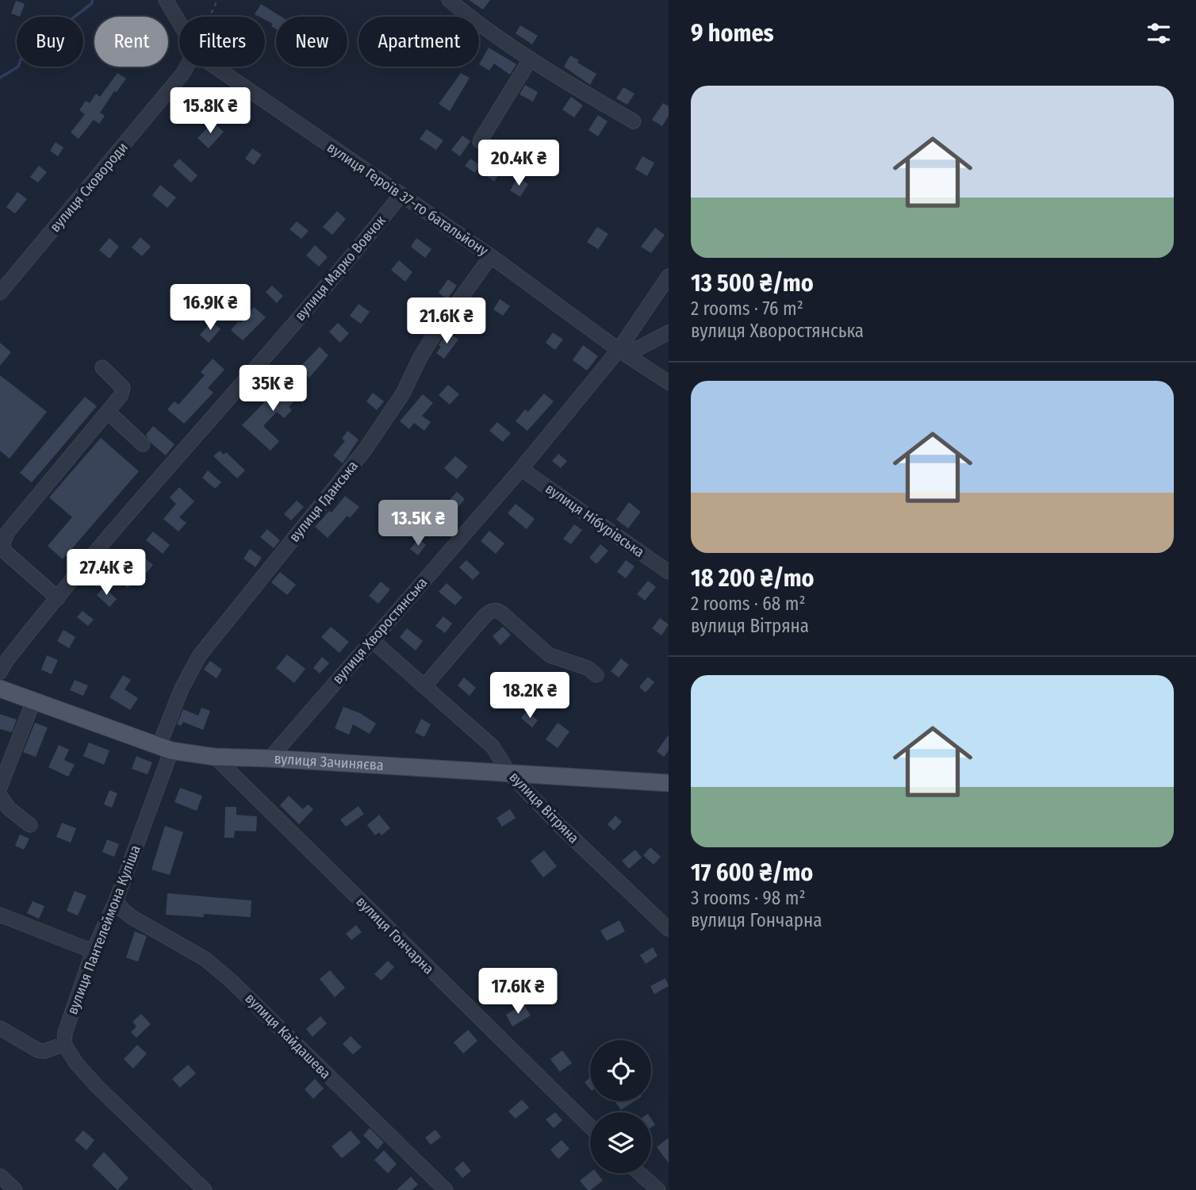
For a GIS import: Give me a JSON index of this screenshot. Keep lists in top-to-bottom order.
{
  "streets": {
    "main road": ["вулиця Зачиняєва"],
    "street": [
      "вулиця Сковороди",
      "вулиця Героїв 37-го батальйону",
      "вулиця Марко Вовчок",
      "вулиця Гданська",
      "вулиця Нібурівська",
      "вулиця Хворостянська",
      "вулиця Вітряна",
      "вулиця Пантелеймона Куліша",
      "вулиця Гончарна",
      "вулиця Кайдашева"
    ]
  },
  "crossings": [
    ["вулиця Героїв 37-го батальйону", "вулиця Марко Вовчок"],
    ["вулиця Героїв 37-го батальйону", "вулиця Гданська"],
    ["вулиця Героїв 37-го батальйону", "вулиця Хворостянська"],
    ["вулиця Гданська", "вулиця Зачиняєва"],
    ["вулиця Гданська", "вулиця Пантелеймона Куліша"],
    ["вулиця Нібурівська", "вулиця Хворостянська"],
    ["вулиця Хворостянська", "вулиця Зачиняєва"],
    ["вулиця Хворостянська", "вулиця Вітряна"],
    ["вулиця Зачиняєва", "вулиця Вітряна"],
    ["вулиця Зачиняєва", "вулиця Пантелеймона Куліша"],
    ["вулиця Зачиняєва", "вулиця Гончарна"],
    ["вулиця Пантелеймона Куліша", "вулиця Кайдашева"]
  ],
  "page": {
    "heading": "9 homes",
    "chip": [
      "Buy",
      "Rent",
      "Filters",
      "New",
      "Apartment"
    ],
    "list": [
      {
        "name": "13 500 ₴/mo",
        "note": "2 rooms · 76 m² · вулиця Хворостянська"
      },
      {
        "name": "18 200 ₴/mo",
        "note": "2 rooms · 68 m² · вулиця Вітряна"
      },
      {
        "name": "17 600 ₴/mo",
        "note": "3 rooms · 98 m² · вулиця Гончарна"
      }
    ],
    "price": [
      "15.8K ₴",
      "20.4K ₴",
      "16.9K ₴",
      "21.6K ₴",
      "35K ₴",
      "13.5K ₴",
      "27.4K ₴",
      "18.2K ₴",
      "17.6K ₴"
    ]
  }
}
